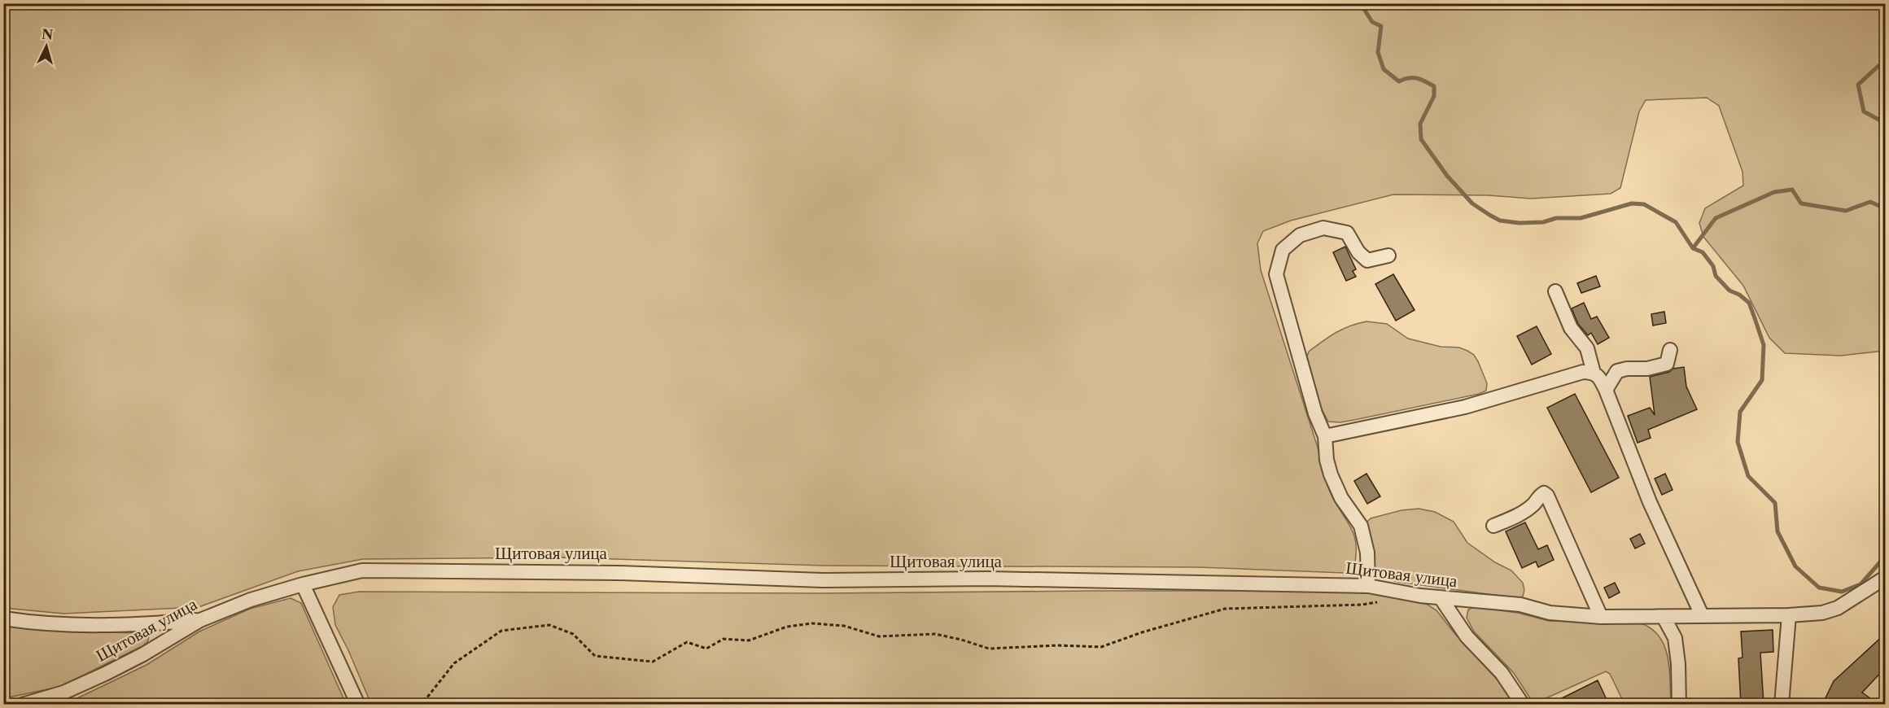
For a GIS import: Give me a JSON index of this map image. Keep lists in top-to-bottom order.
{
  "streets": {
    "street": ["Щитовая улица"]
  },
  "north": "top"
}
